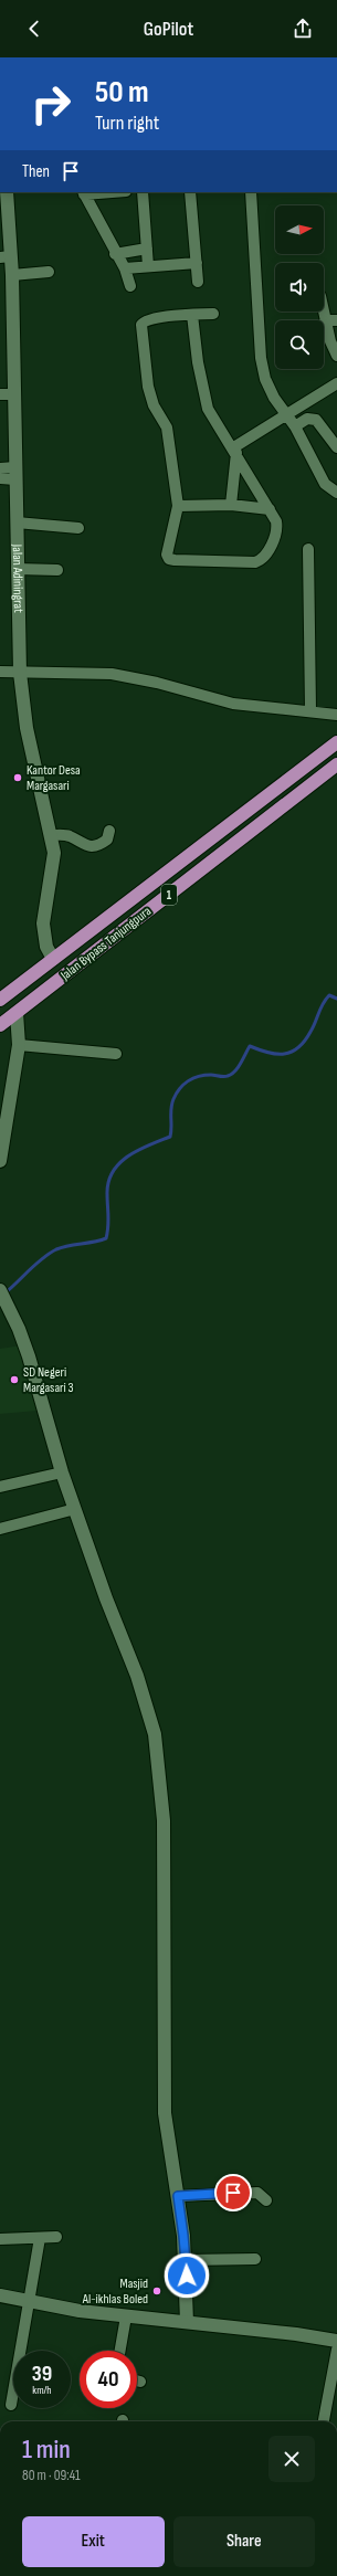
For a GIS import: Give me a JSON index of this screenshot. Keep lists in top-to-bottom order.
{
  "streets": {
    "highway": ["1", "Jalan Bypass Tanjungpura"],
    "street": ["Jalan Adiningrat"]
  },
  "crossings": [
    ["Jalan Adiningrat", "Jalan Bypass Tanjungpura"]
  ],
  "places": ["Kantor Desa Margasari", "SD Negeri Margasari 3", "Masjid Al-ikhlas Boled"],
  "north": "right",
  "page": {
    "header": "GoPilot",
    "turn": ["50 m", "Turn right"],
    "then": "Then",
    "speed": "39 km/h",
    "limit": "40",
    "heading": ["1 min", "80 m · 09:41"],
    "buttons": ["Exit", "Share"]
  }
}
